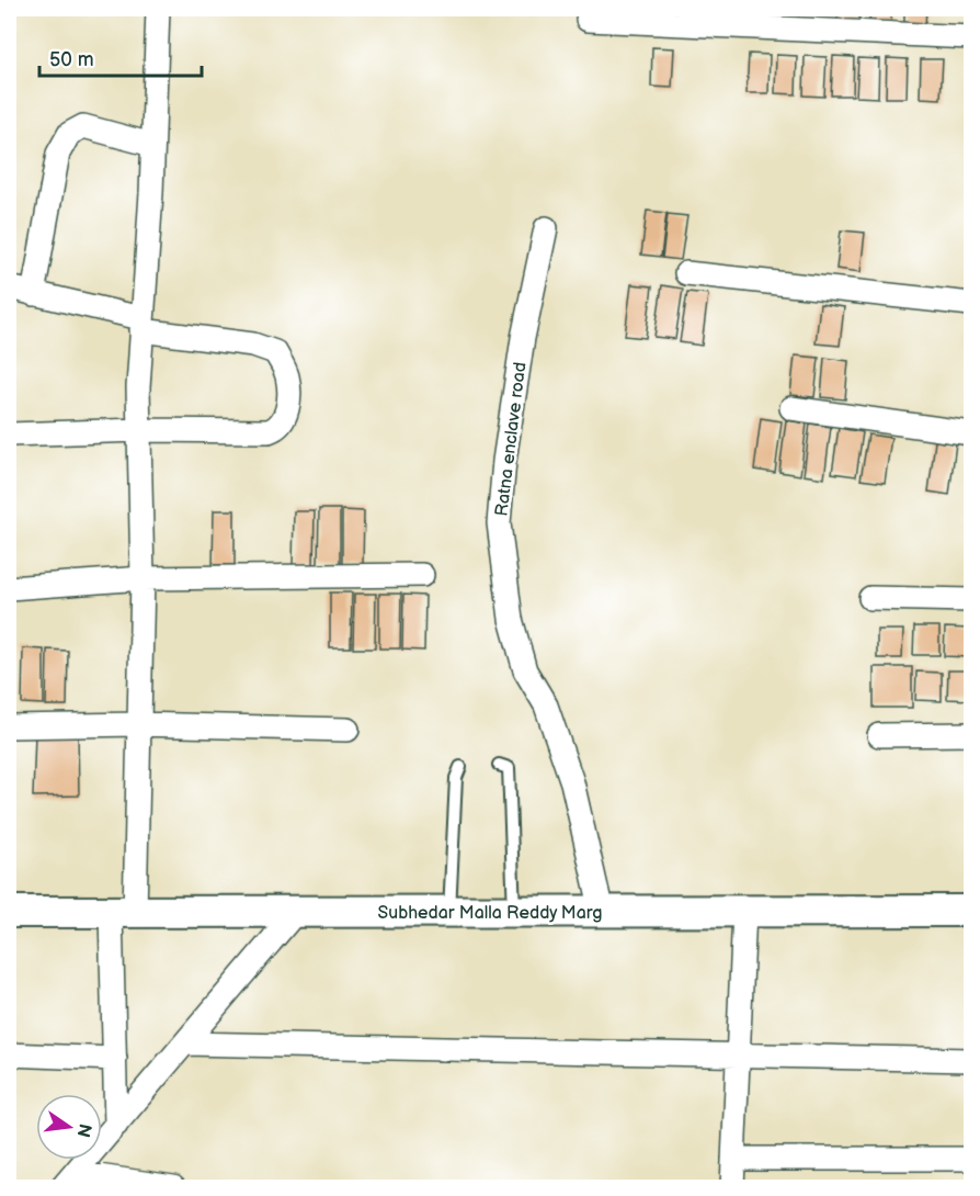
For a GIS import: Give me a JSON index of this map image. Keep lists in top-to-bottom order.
{
  "streets": {
    "main road": ["Subhedar Malla Reddy Marg"],
    "street": ["Ratna enclave road"]
  },
  "crossings": [
    ["Ratna enclave road", "Subhedar Malla Reddy Marg"]
  ],
  "scale_bar": "50 m",
  "north": "right"
}
